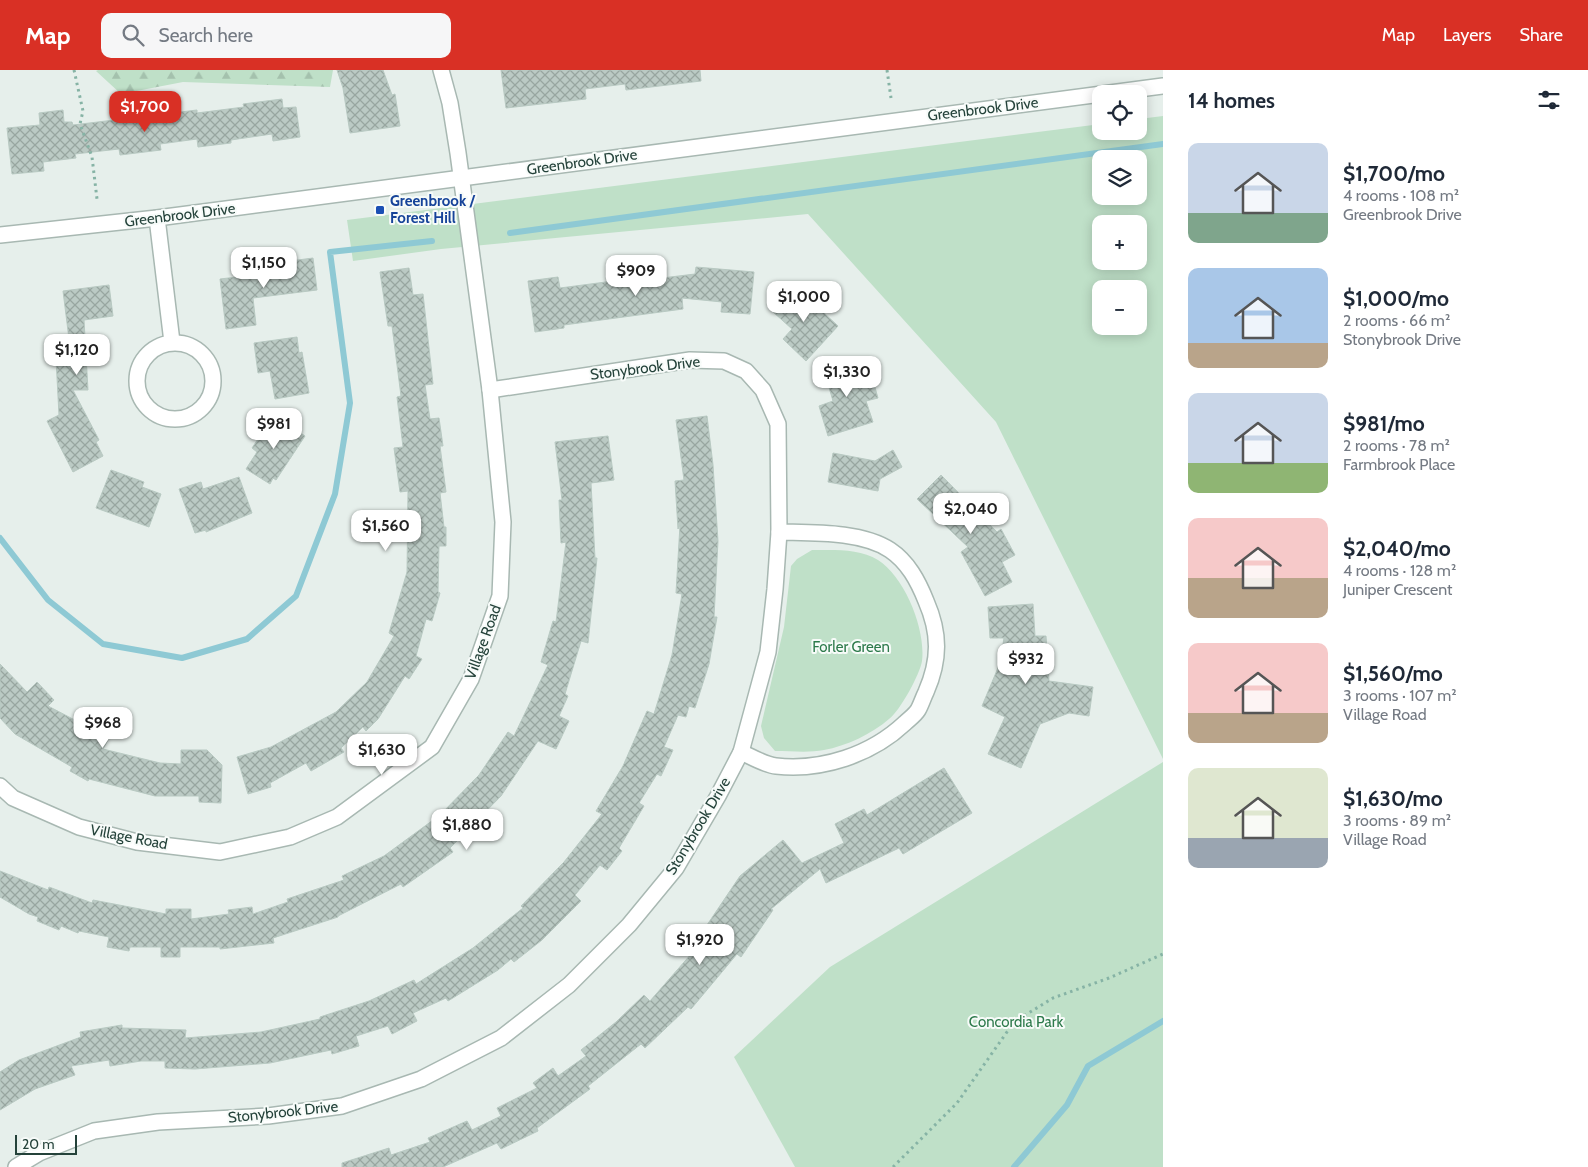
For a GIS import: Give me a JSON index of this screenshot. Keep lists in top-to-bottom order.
{
  "streets": {
    "street": ["Greenbrook Drive", "Stonybrook Drive", "Village Road"]
  },
  "crossings": [
    ["Greenbrook Drive", "Village Road"],
    ["Stonybrook Drive", "Village Road"]
  ],
  "parks": ["Forler Green", "Concordia Park"],
  "places": {
    "transit": ["Greenbrook / Forest Hill"]
  },
  "scale_bar": "20 m",
  "page": {
    "header": "Map",
    "search": "Search here",
    "nav": ["Map", "Layers", "Share"],
    "heading": "14 homes",
    "map_buttons": ["+", "−"],
    "price": [
      "$1,700",
      "$1,150",
      "$909",
      "$1,000",
      "$1,120",
      "$1,330",
      "$981",
      "$2,040",
      "$1,560",
      "$932",
      "$968",
      "$1,630",
      "$1,880",
      "$1,920"
    ],
    "list": [
      {
        "name": "$1,700/mo",
        "note": "4 rooms · 108 m² · Greenbrook Drive"
      },
      {
        "name": "$1,000/mo",
        "note": "2 rooms · 66 m² · Stonybrook Drive"
      },
      {
        "name": "$981/mo",
        "note": "2 rooms · 78 m² · Farmbrook Place"
      },
      {
        "name": "$2,040/mo",
        "note": "4 rooms · 128 m² · Juniper Crescent"
      },
      {
        "name": "$1,560/mo",
        "note": "3 rooms · 107 m² · Village Road"
      },
      {
        "name": "$1,630/mo",
        "note": "3 rooms · 89 m² · Village Road"
      }
    ],
    "scale": "20 m"
  }
}
